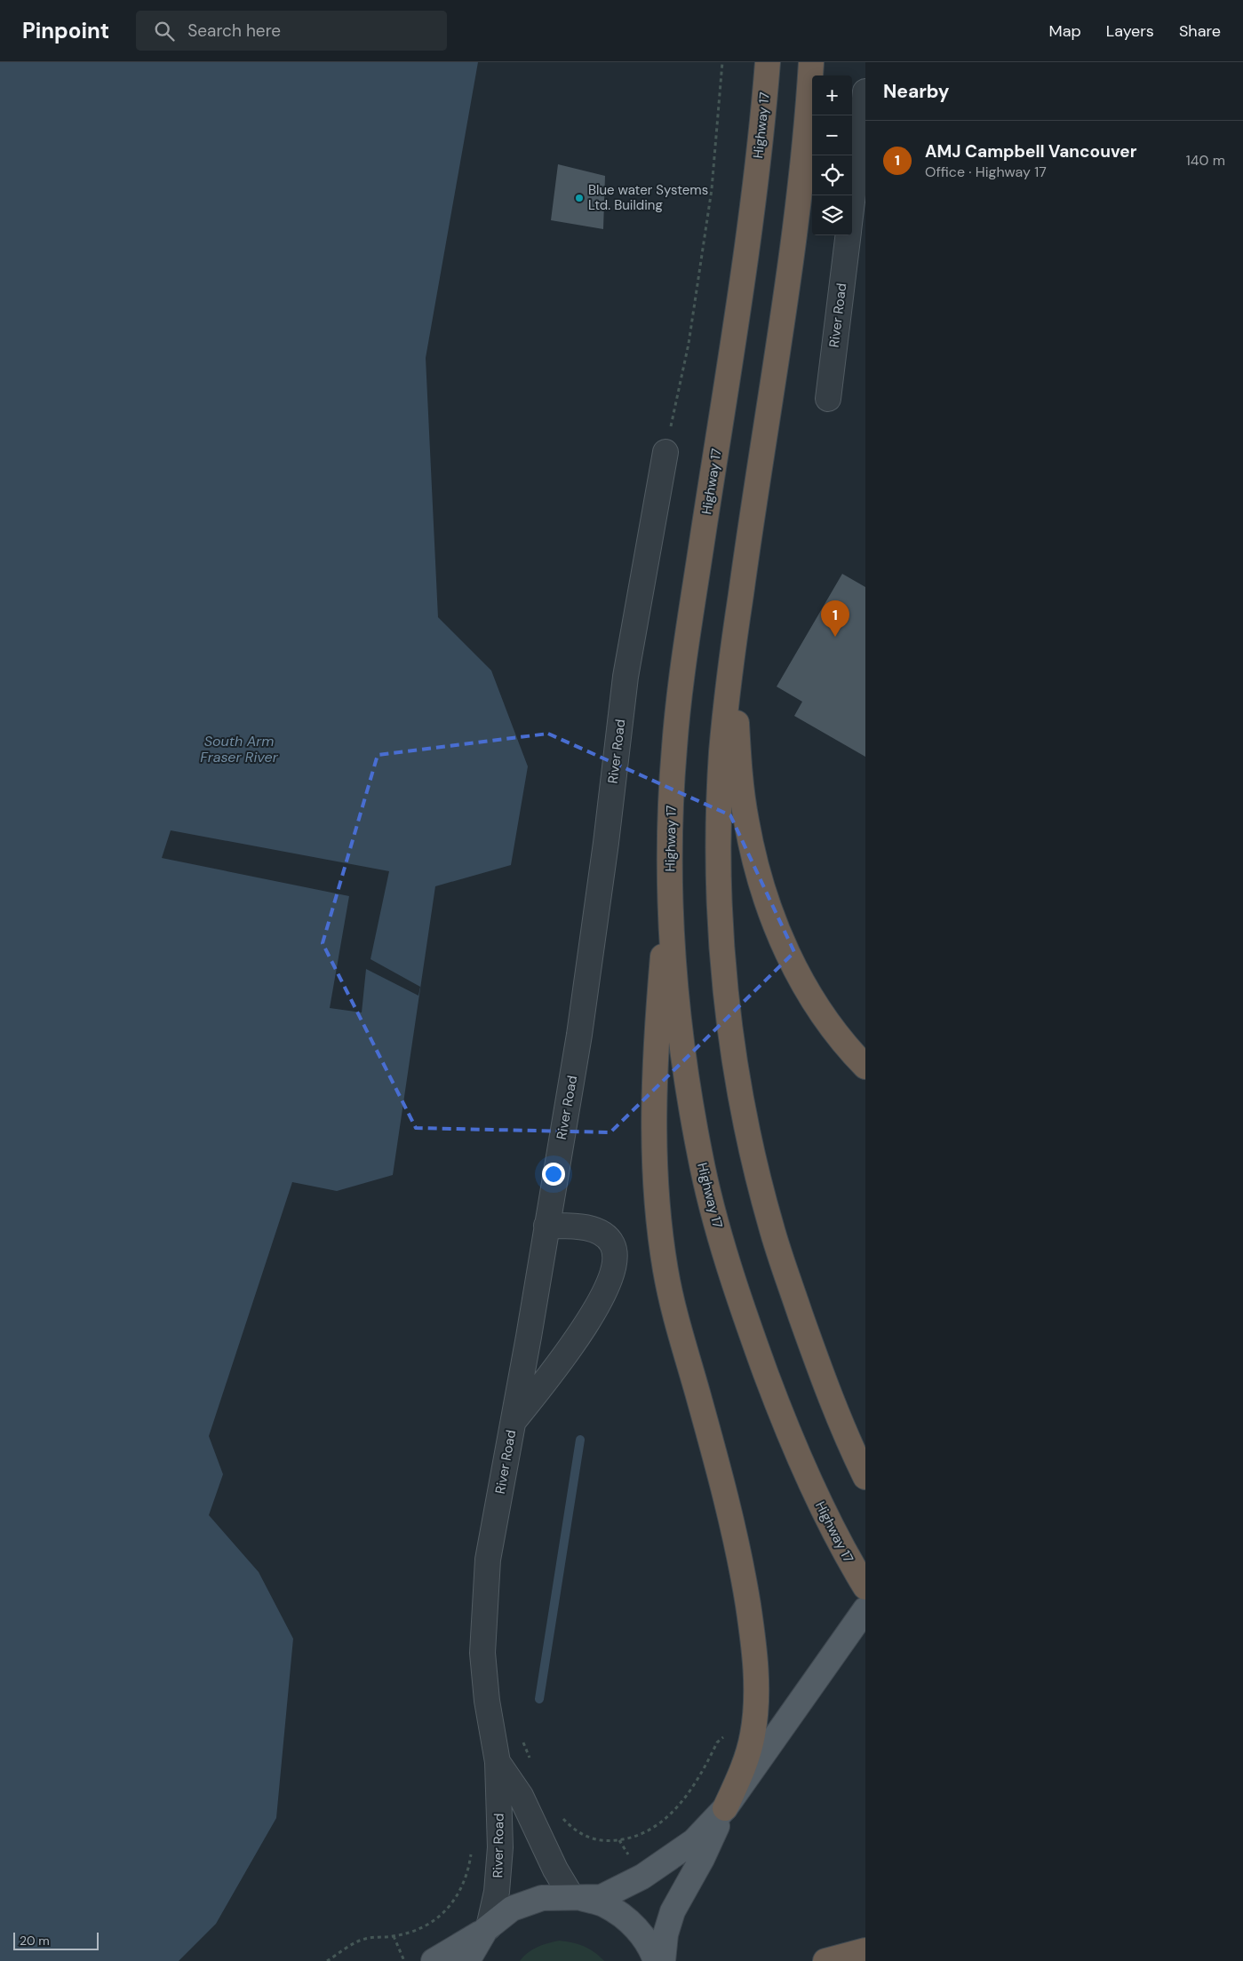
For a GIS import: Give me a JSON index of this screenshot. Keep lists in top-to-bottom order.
{
  "streets": {
    "highway": ["Highway 17"],
    "street": ["River Road"]
  },
  "water": ["South Arm Fraser River"],
  "places": ["Blue water Systems Ltd. Building"],
  "scale_bar": "20 m",
  "page": {
    "header": "Pinpoint",
    "search": "Search here",
    "nav": ["Map", "Layers", "Share"],
    "heading": "Nearby",
    "map_buttons": ["+", "−"],
    "list": [
      {
        "mark": "1",
        "name": "AMJ Campbell Vancouver",
        "note": "Office · Highway 17",
        "value": "140 m"
      }
    ],
    "pins": "1",
    "scale": "20 m"
  }
}
